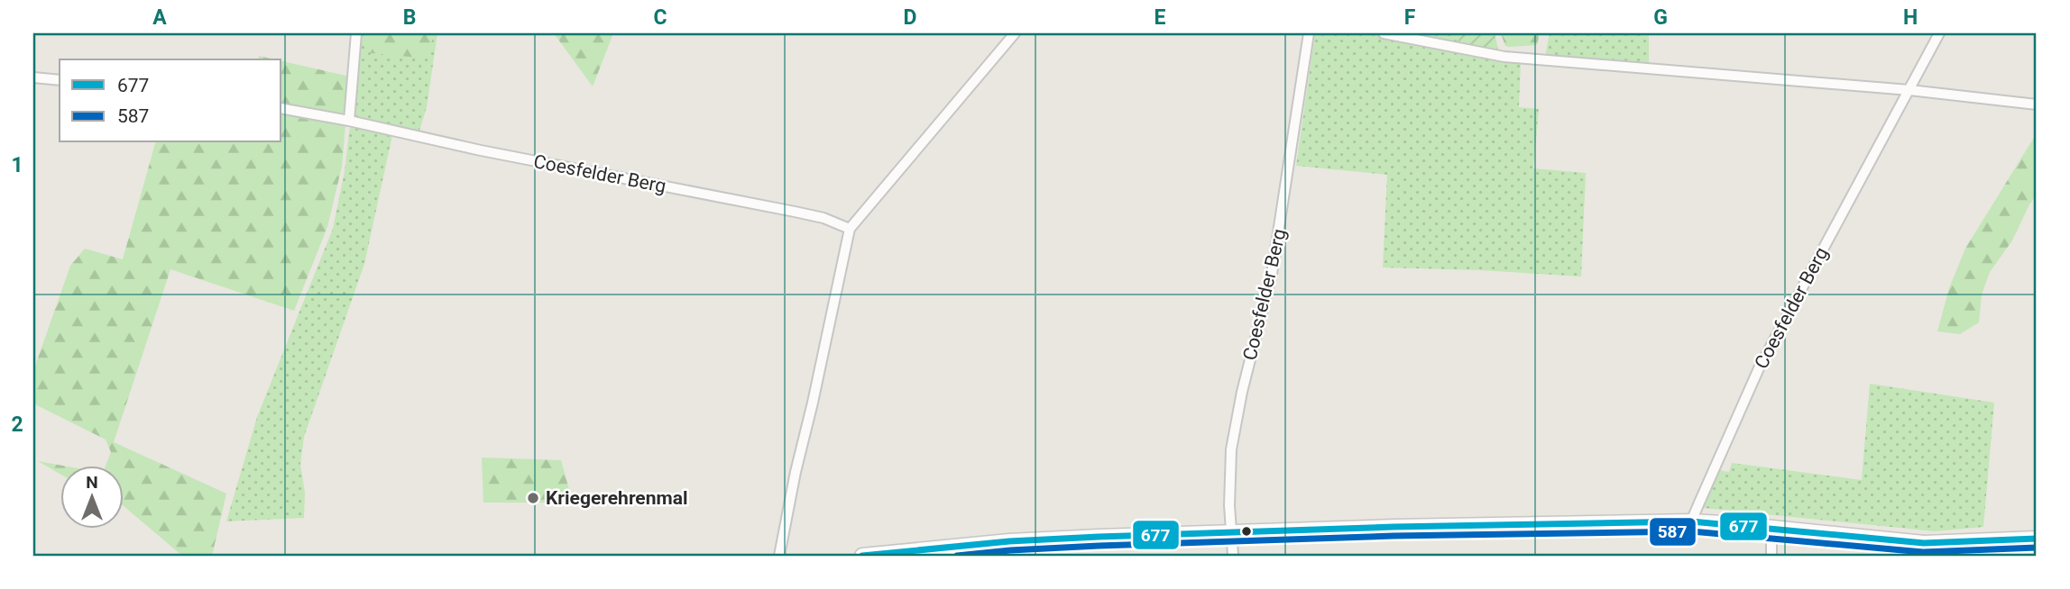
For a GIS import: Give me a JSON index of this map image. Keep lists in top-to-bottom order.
{
  "streets": {
    "street": ["Coesfelder Berg"]
  },
  "places": ["Kriegerehrenmal"],
  "lines": ["transit line 677", "transit line 587"],
  "legend": ["677", "587"],
  "north": "top",
  "grid": {
    "columns": [
      "A",
      "B",
      "C",
      "D",
      "E",
      "F",
      "G",
      "H"
    ],
    "rows": ["1", "2"]
  }
}
